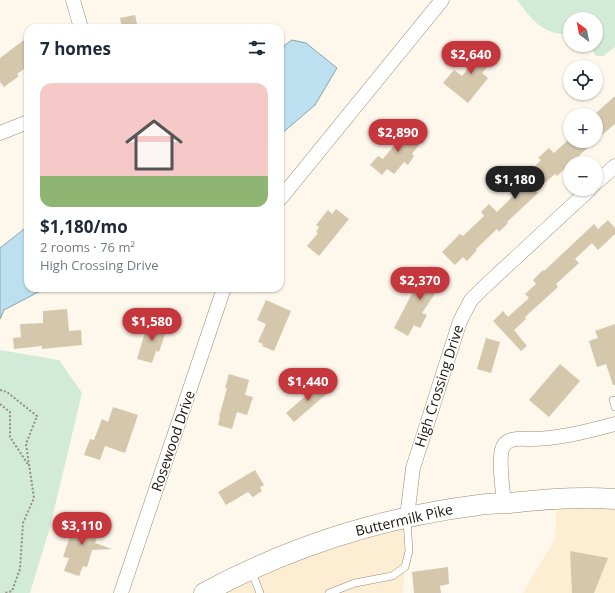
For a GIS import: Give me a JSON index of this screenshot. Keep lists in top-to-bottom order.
{
  "streets": {
    "main road": ["Buttermilk Pike"],
    "street": ["High Crossing Drive", "Rosewood Drive"]
  },
  "crossings": [
    ["High Crossing Drive", "Buttermilk Pike"]
  ],
  "north": "top left",
  "page": {
    "map_buttons": ["+", "−"],
    "heading": "7 homes",
    "price": [
      "$2,640",
      "$2,890",
      "$1,180",
      "$2,370",
      "$1,580",
      "$1,440",
      "$3,110"
    ],
    "list": [
      {
        "name": "$1,180/mo",
        "note": "2 rooms · 76 m² · High Crossing Drive"
      }
    ]
  }
}
